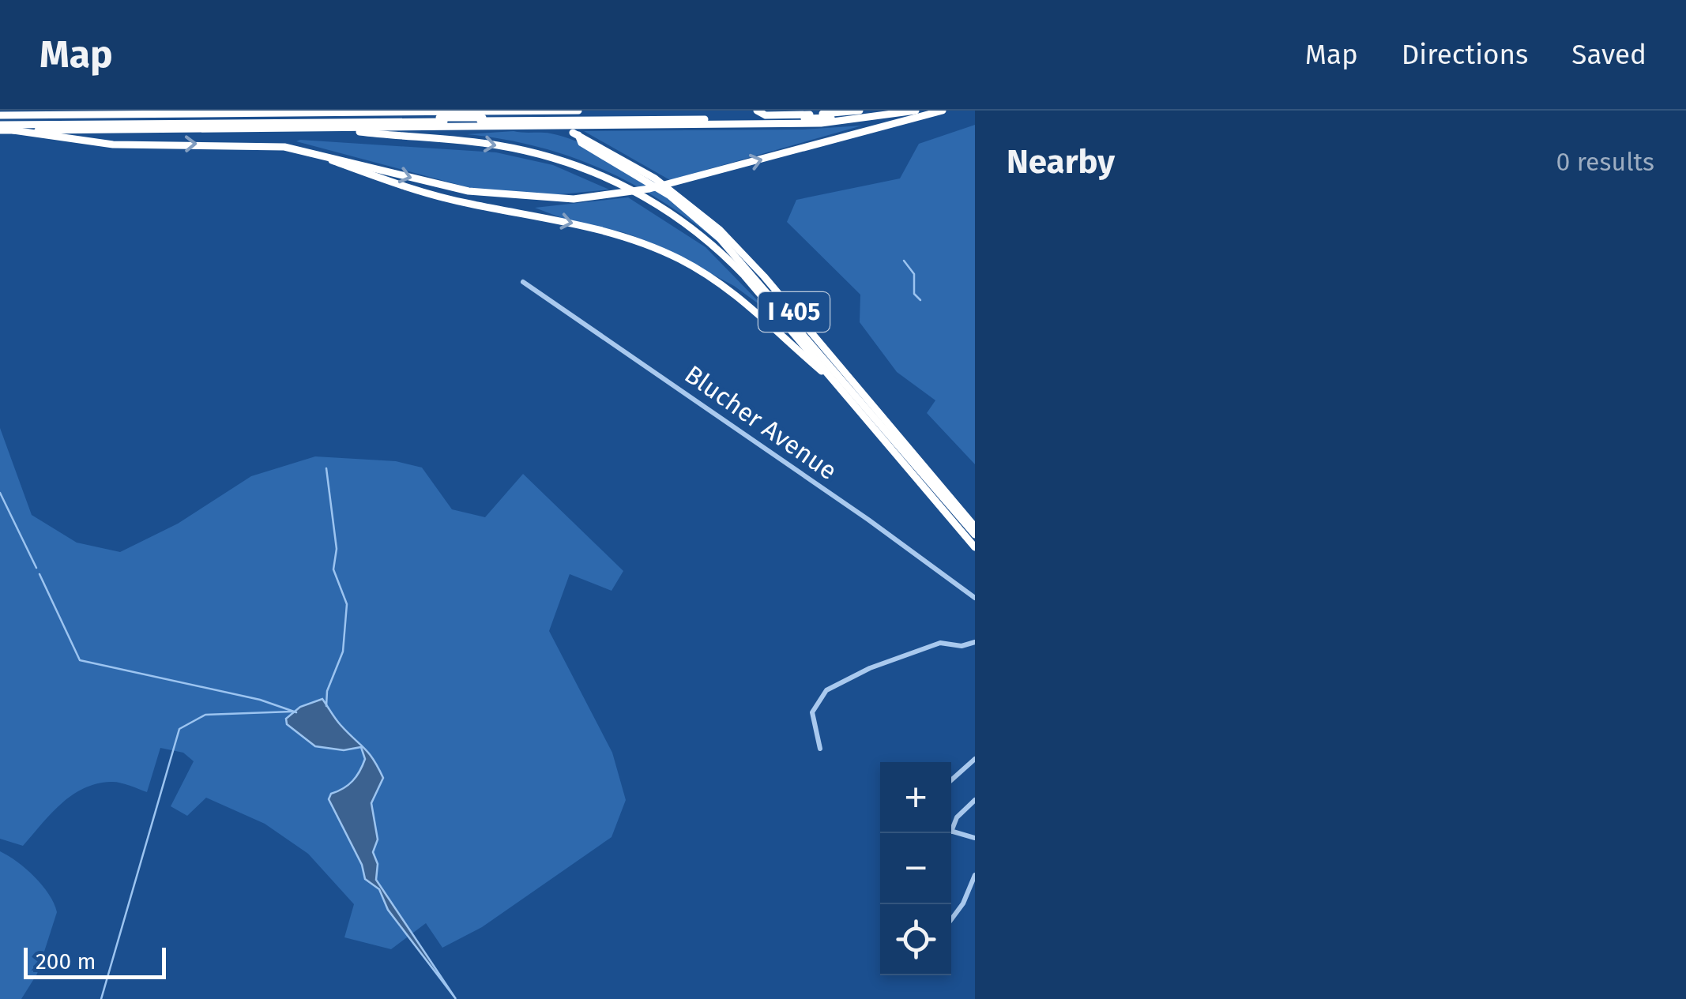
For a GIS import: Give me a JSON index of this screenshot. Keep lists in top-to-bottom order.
{
  "streets": {
    "highway": ["I 405"],
    "street": ["Blucher Avenue"]
  },
  "scale_bar": "200 m",
  "page": {
    "header": "Map",
    "nav": ["Map", "Directions", "Saved"],
    "heading": ["Nearby", "0 results"],
    "map_buttons": ["+", "−"],
    "scale": "200 m"
  }
}
